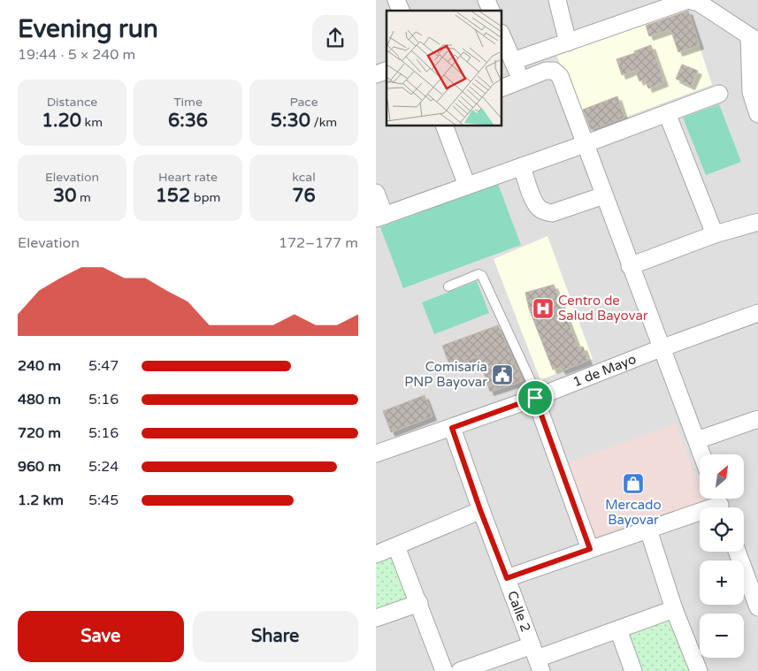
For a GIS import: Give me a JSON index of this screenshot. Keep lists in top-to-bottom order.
{
  "streets": {
    "street": ["1 de Mayo", "Calle 2"]
  },
  "crossings": [
    ["1 de Mayo", "Calle 2"]
  ],
  "places": {
    "hospital": ["Centro de Salud Bayovar"],
    "public building": ["Comisaría PNP Bayovar"],
    "shop": ["Mercado Bayovar"]
  },
  "north": "top right",
  "page": {
    "heading": ["Evening run", "19:44 · 5 × 240 m"],
    "stats": [
      ["Distance", "1.20 km"],
      ["Time", "6:36"],
      ["Pace", "5:30 /km"],
      ["Elevation", "30 m"],
      ["Heart rate", "152 bpm"],
      ["kcal", "76"]
    ],
    "chart": ["Elevation", "172–177 m"],
    "list": [
      {
        "name": "240 m",
        "note": "5:47"
      },
      {
        "name": "480 m",
        "note": "5:16"
      },
      {
        "name": "720 m",
        "note": "5:16"
      },
      {
        "name": "960 m",
        "note": "5:24"
      },
      {
        "name": "1.2 km",
        "note": "5:45"
      }
    ],
    "map_buttons": ["+", "−"],
    "buttons": ["Save", "Share"]
  }
}
